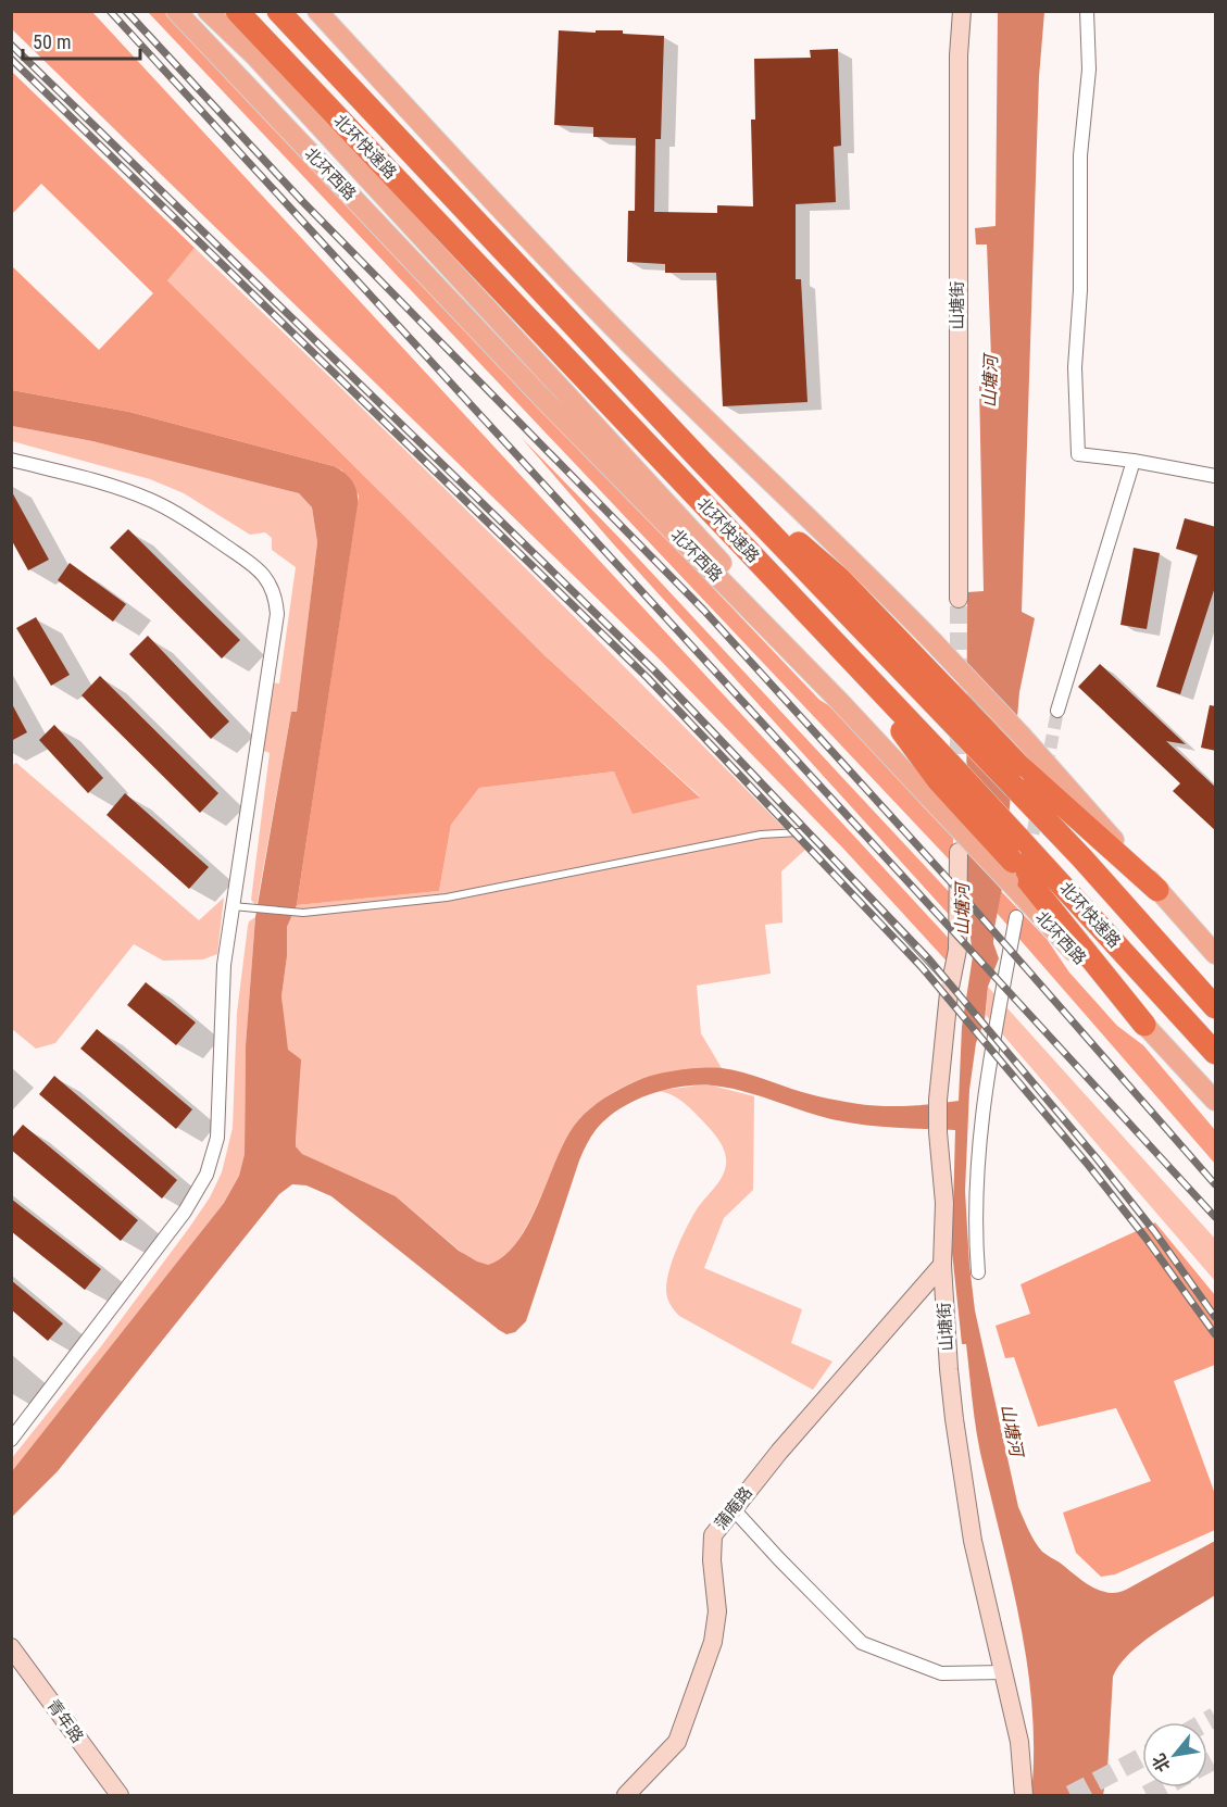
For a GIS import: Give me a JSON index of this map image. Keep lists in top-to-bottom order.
{
  "streets": {
    "highway": ["北环快速路"],
    "main road": ["北环西路"],
    "street": ["山塘街", "蒲庵路", "青年路"]
  },
  "crossings": [
    ["北环快速路", "北环西路"],
    ["山塘街", "蒲庵路"]
  ],
  "water": ["山塘河"],
  "scale_bar": "50 m",
  "north": "bottom left"
}
